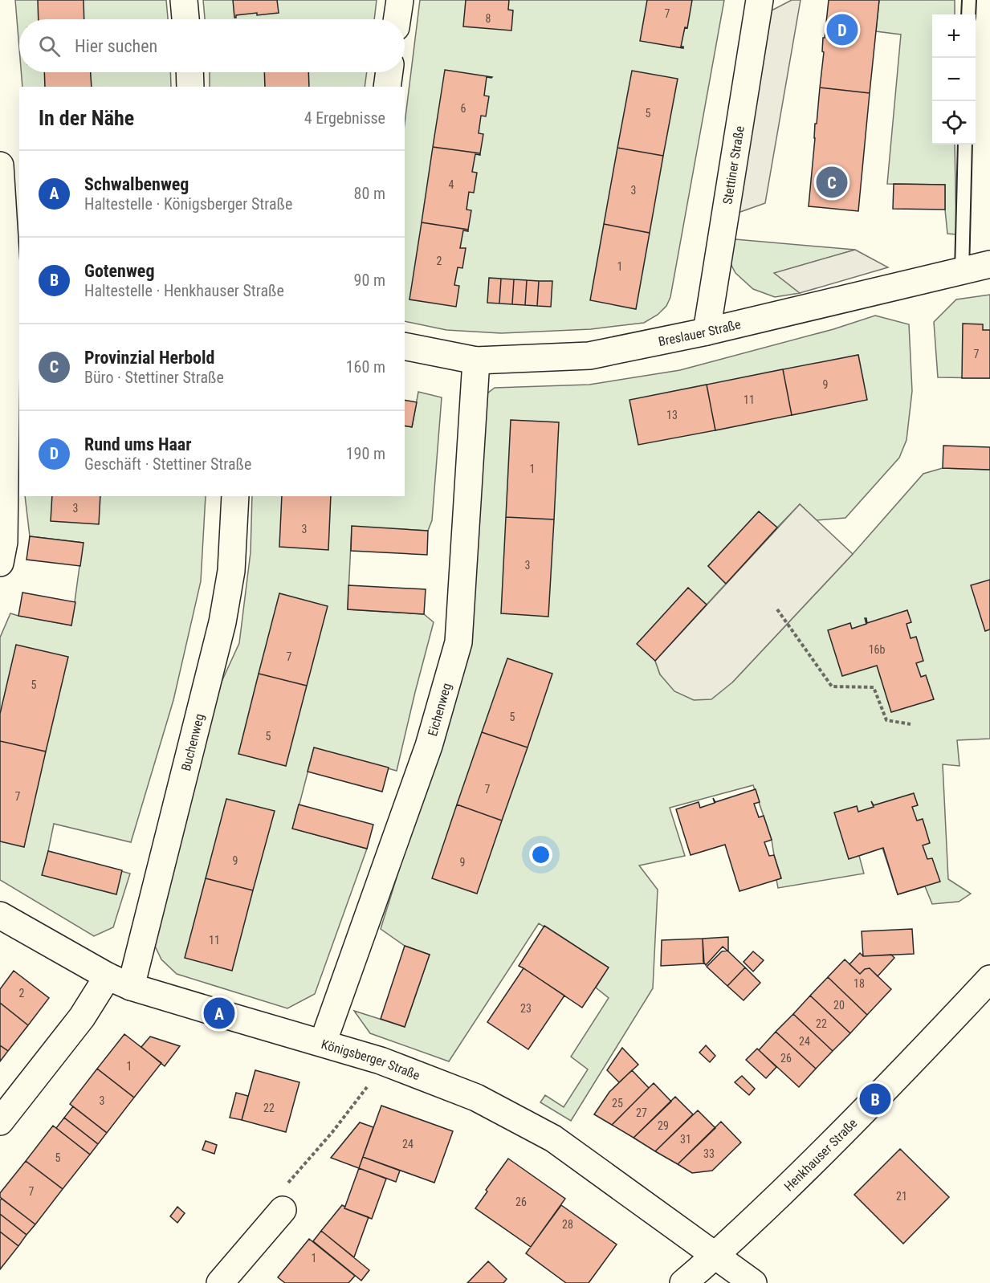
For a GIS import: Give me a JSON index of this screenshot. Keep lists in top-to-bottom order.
{
  "streets": {
    "street": [
      "Stettiner Straße",
      "Breslauer Straße",
      "Eichenweg",
      "Buchenweg",
      "Königsberger Straße",
      "Henkhauser Straße"
    ]
  },
  "crossings": [
    ["Stettiner Straße", "Breslauer Straße"],
    ["Breslauer Straße", "Eichenweg"],
    ["Eichenweg", "Königsberger Straße"],
    ["Buchenweg", "Königsberger Straße"],
    ["Königsberger Straße", "Henkhauser Straße"]
  ],
  "house_numbers": [
    "7",
    "8",
    "6",
    "5",
    "4",
    "3",
    "2",
    "1",
    "7",
    "9",
    "11",
    "13",
    "1",
    "3",
    "3",
    "3",
    "16b",
    "7",
    "5",
    "5",
    "5",
    "7",
    "7",
    "9",
    "9",
    "11",
    "18",
    "2",
    "20",
    "23",
    "22",
    "24",
    "26",
    "1",
    "3",
    "25",
    "22",
    "27",
    "29",
    "31",
    "24",
    "33",
    "5",
    "7",
    "21",
    "26",
    "28",
    "1"
  ],
  "page": {
    "pins": [
      "D",
      "C",
      "A",
      "B"
    ],
    "map_buttons": ["+", "−"],
    "search": "Hier suchen",
    "heading": ["In der Nähe", "4 Ergebnisse"],
    "list": [
      {
        "mark": "A",
        "name": "Schwalbenweg",
        "note": "Haltestelle · Königsberger Straße",
        "value": "80 m"
      },
      {
        "mark": "B",
        "name": "Gotenweg",
        "note": "Haltestelle · Henkhauser Straße",
        "value": "90 m"
      },
      {
        "mark": "C",
        "name": "Provinzial Herbold",
        "note": "Büro · Stettiner Straße",
        "value": "160 m"
      },
      {
        "mark": "D",
        "name": "Rund ums Haar",
        "note": "Geschäft · Stettiner Straße",
        "value": "190 m"
      }
    ]
  }
}
